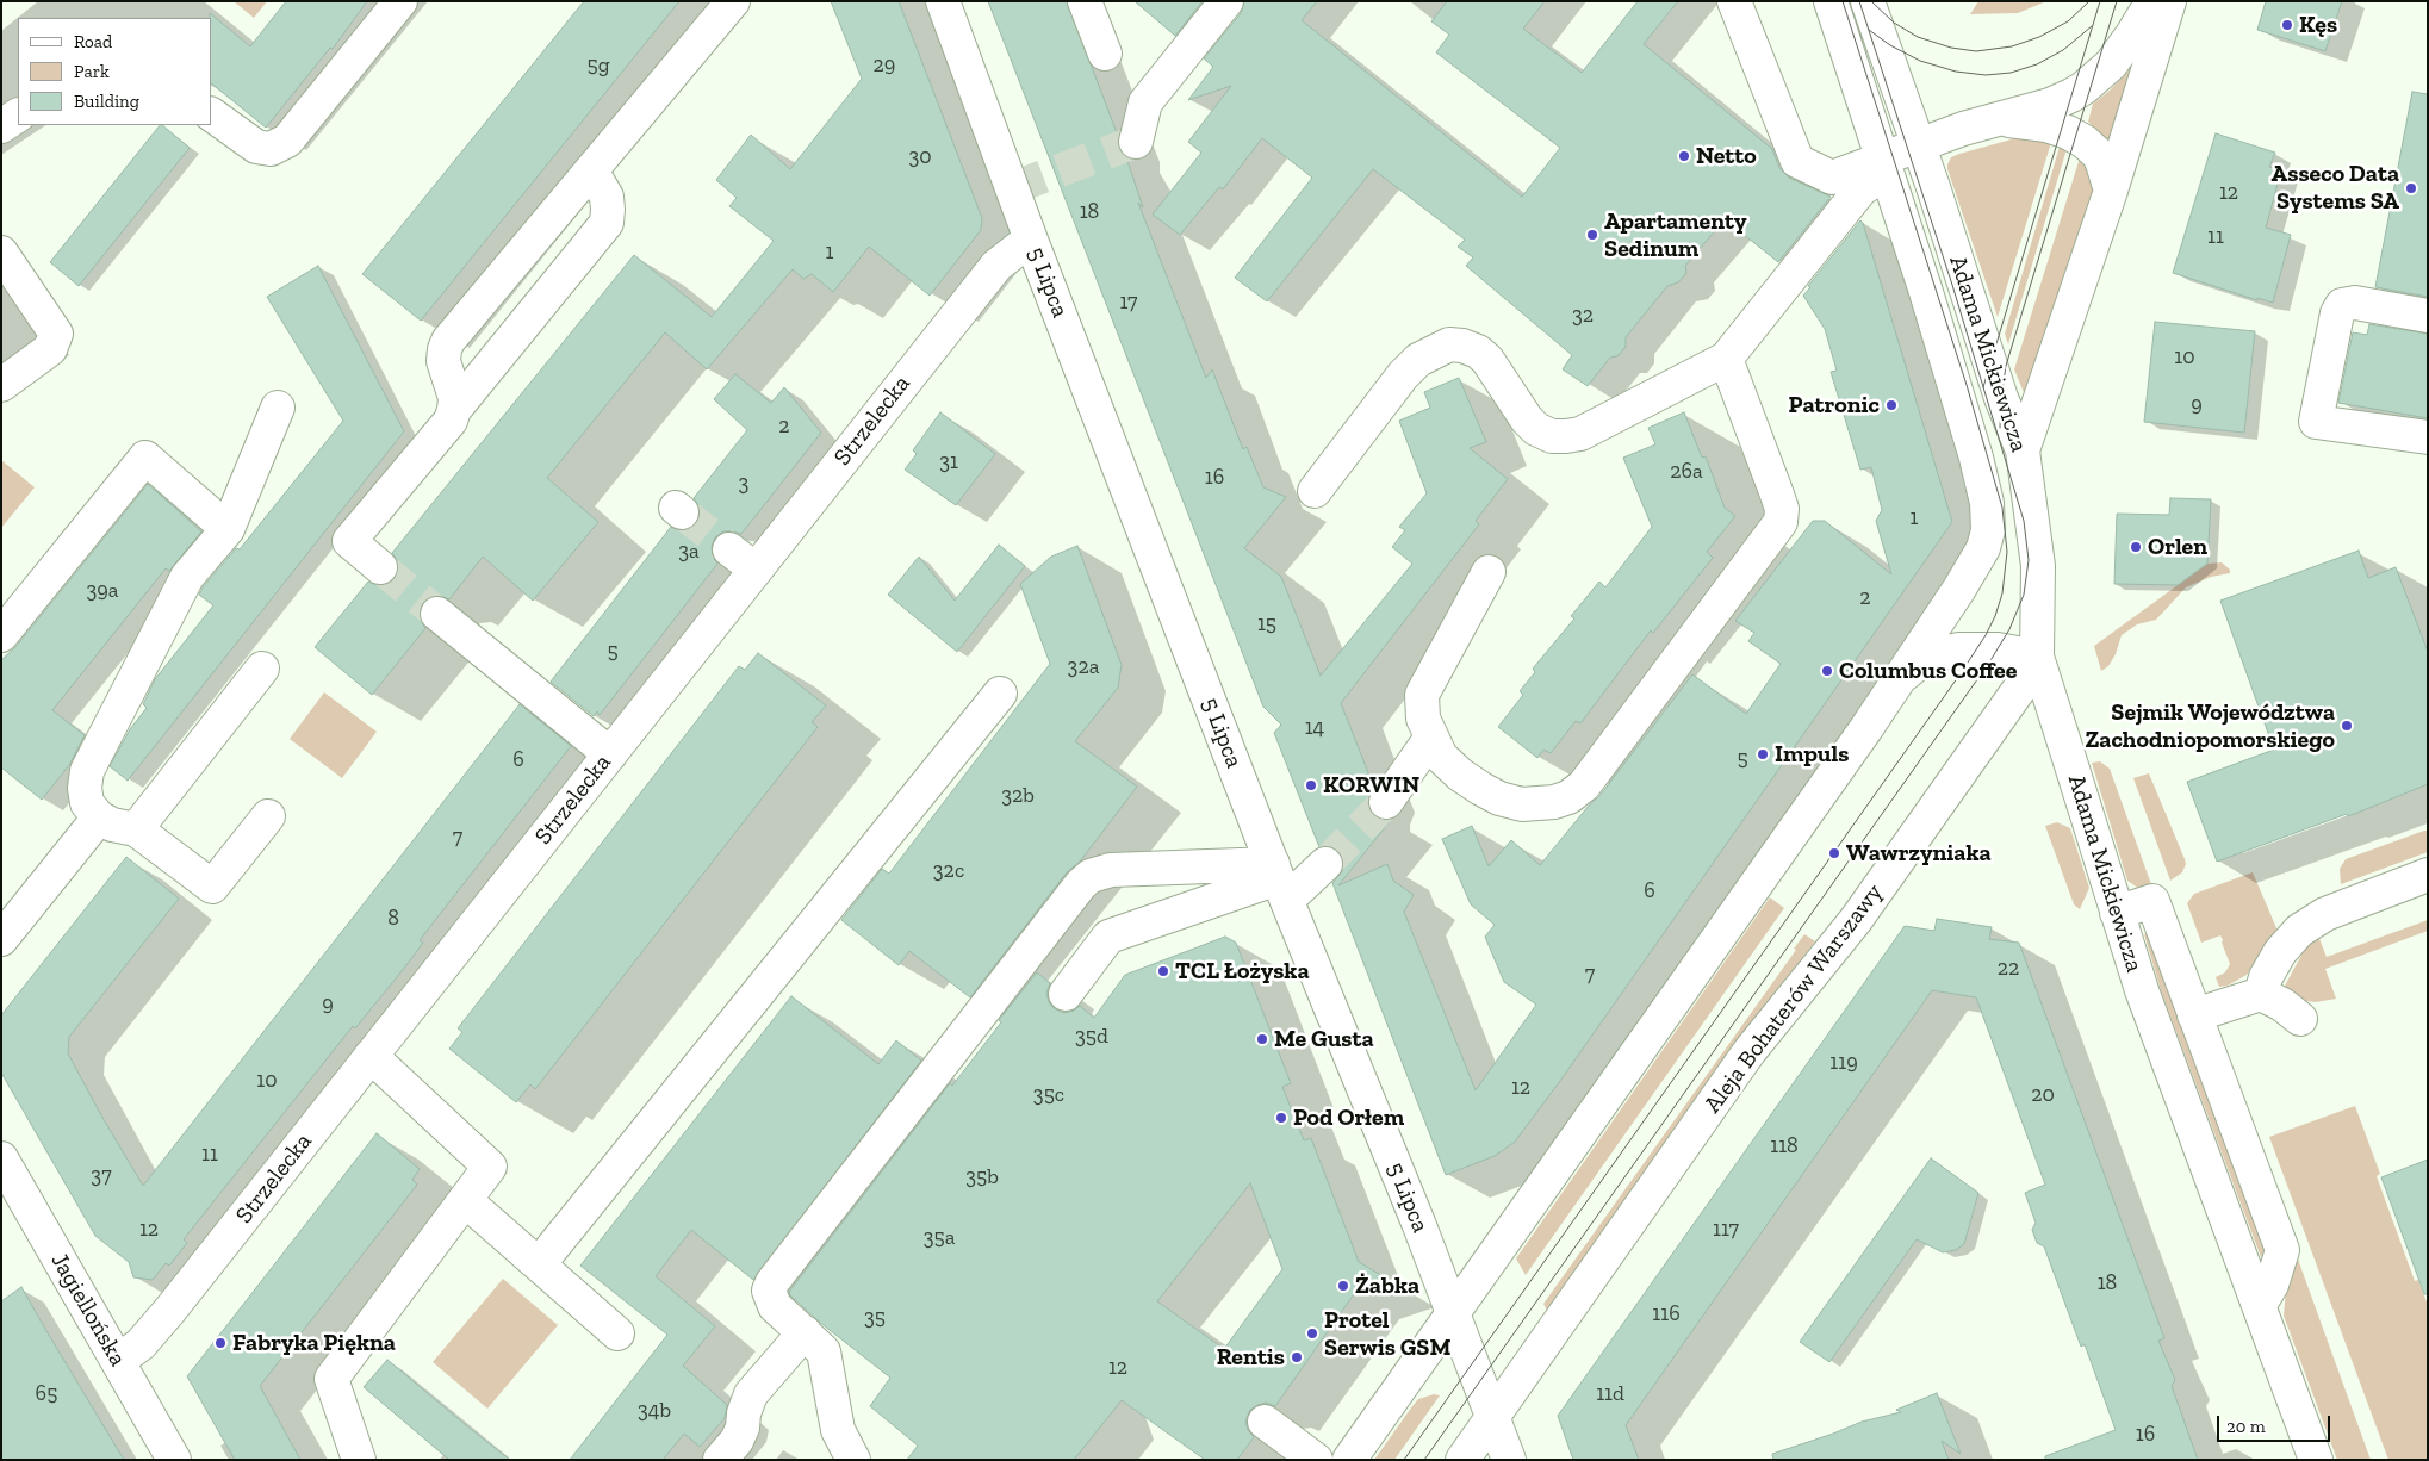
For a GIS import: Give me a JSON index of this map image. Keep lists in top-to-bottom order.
{
  "streets": {
    "street": [
      "5 Lipca",
      "Adama Mickiewicza",
      "Strzelecka",
      "Aleja Bohaterów Warszawy",
      "Jagiellońska"
    ]
  },
  "crossings": [
    ["5 Lipca", "Strzelecka"],
    ["5 Lipca", "Aleja Bohaterów Warszawy"],
    ["Adama Mickiewicza", "Aleja Bohaterów Warszawy"],
    ["Strzelecka", "Jagiellońska"]
  ],
  "places": [
    "Kęs",
    "Netto",
    "Asseco Data Systems SA",
    "Apartamenty Sedinum",
    "Patronic",
    "Orlen",
    "Columbus Coffee",
    "Sejmik Województwa Zachodniopomorskiego",
    "Impuls",
    "KORWIN",
    "Wawrzyniaka",
    "TCL Łożyska",
    "Me Gusta",
    "Pod Orłem",
    "Żabka",
    "Protel Serwis GSM",
    "Fabryka Piękna",
    "Rentis"
  ],
  "house_numbers": [
    "5g",
    "29",
    "30",
    "12",
    "18",
    "11",
    "1",
    "17",
    "32",
    "10",
    "9",
    "2",
    "31",
    "26a",
    "16",
    "3",
    "1",
    "3a",
    "39a",
    "2",
    "15",
    "5",
    "32a",
    "14",
    "5",
    "6",
    "32b",
    "7",
    "32c",
    "6",
    "8",
    "22",
    "7",
    "9",
    "35d",
    "119",
    "10",
    "12",
    "35c",
    "20",
    "118",
    "11",
    "37",
    "35b",
    "12",
    "117",
    "35a",
    "18",
    "116",
    "35",
    "12",
    "65",
    "11d",
    "34b",
    "16"
  ],
  "legend": ["Road", "Park", "Building"],
  "scale_bar": "20 m"
}
